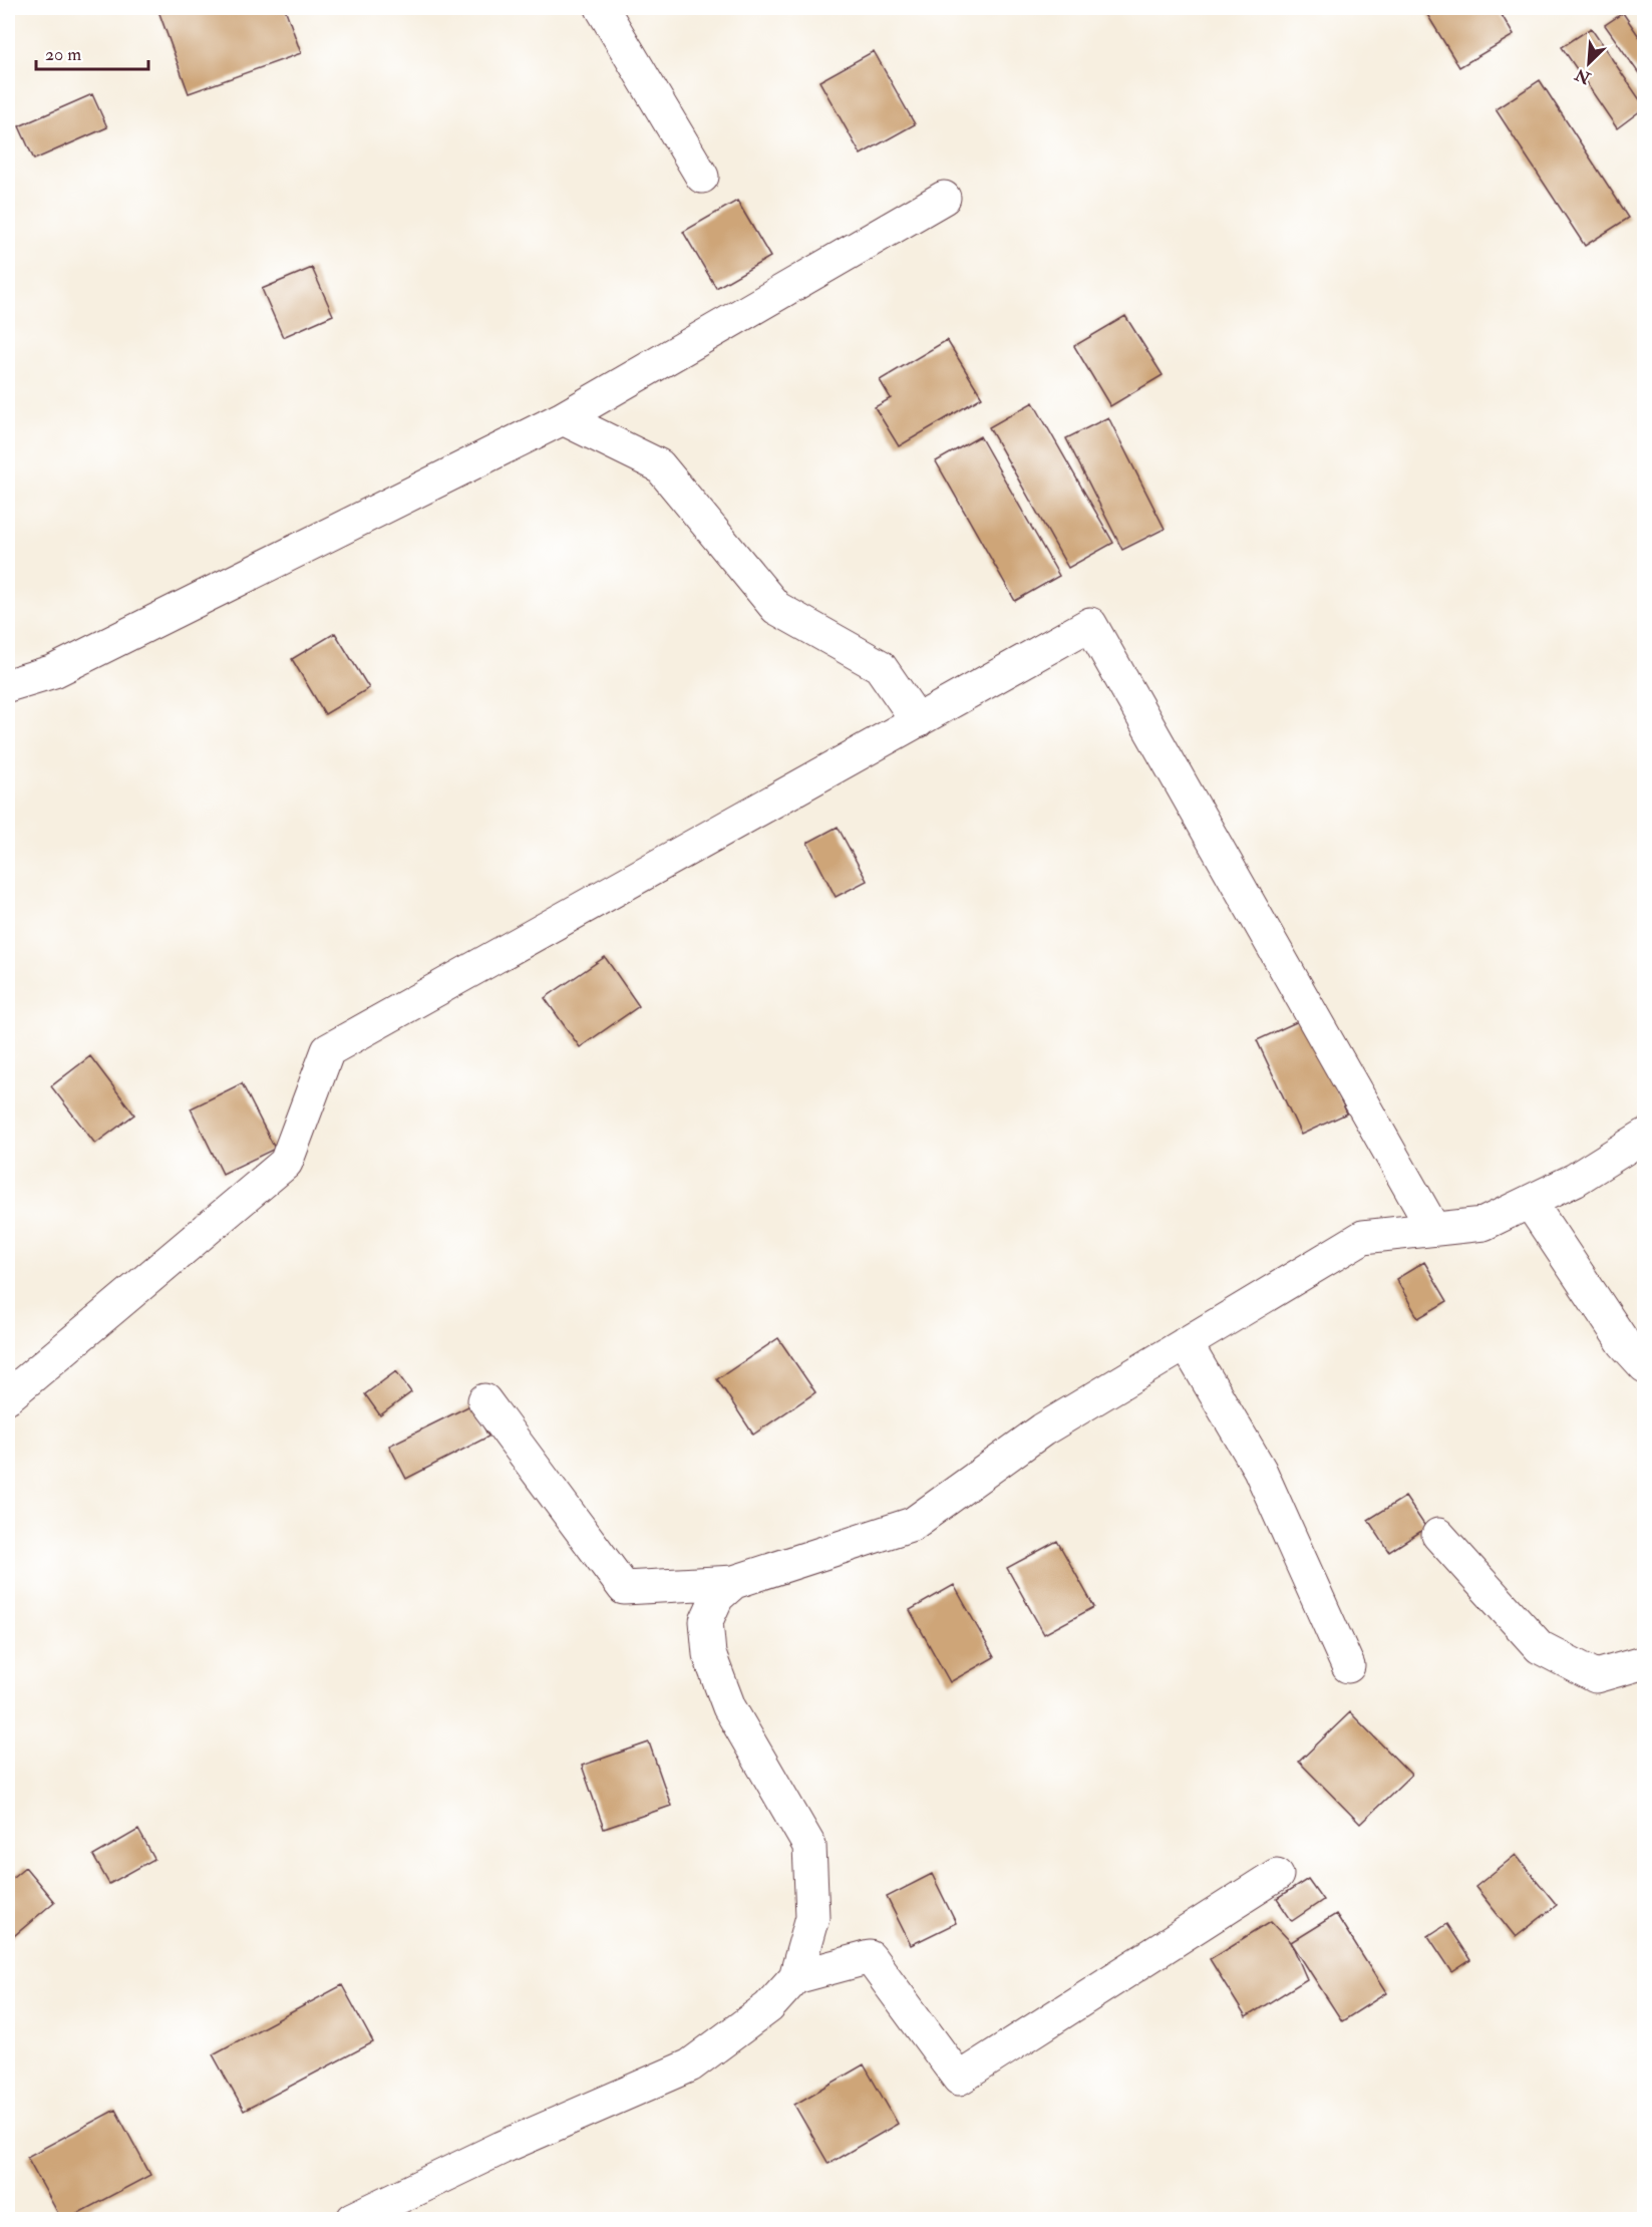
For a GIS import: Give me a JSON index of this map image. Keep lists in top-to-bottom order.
{
  "scale_bar": "20 m",
  "north": "bottom left"
}
